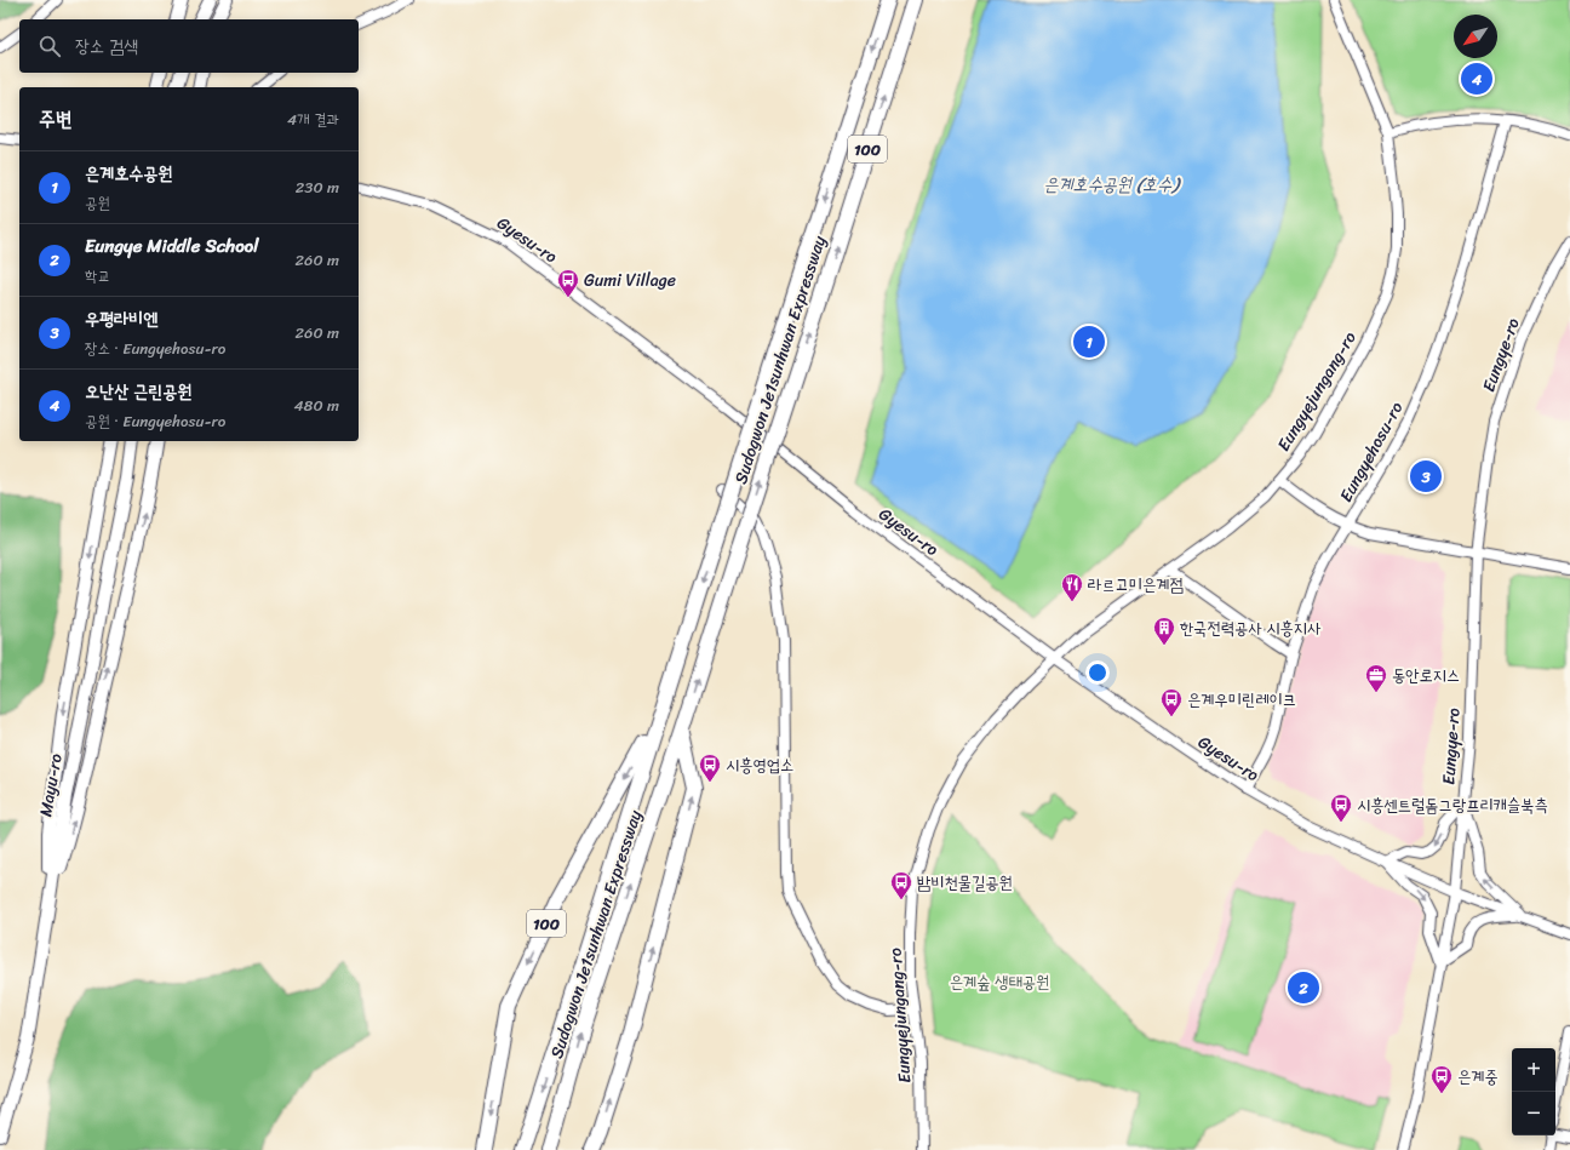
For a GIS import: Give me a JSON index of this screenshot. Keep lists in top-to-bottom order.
{
  "streets": {
    "highway": ["100", "Sudogwon Je1sunhwan Expressway"],
    "main road": ["Mayu-ro"],
    "street": [
      "Gyesu-ro",
      "Eungye-ro",
      "Eungyejungang-ro",
      "Eungyehosu-ro"
    ]
  },
  "crossings": [
    ["Gyesu-ro", "Eungye-ro"],
    ["Gyesu-ro", "Eungyejungang-ro"],
    ["Gyesu-ro", "Eungyehosu-ro"]
  ],
  "water": ["은계호수공원 (호수)"],
  "parks": ["은계숲 생태공원"],
  "places": {
    "bus stop": [
      "Gumi Village",
      "은계우미린레이크",
      "시흥영업소",
      "시흥센트럴돔그랑프리캐슬북측",
      "밤비천물길공원",
      "은계중"
    ],
    "restaurant": ["라르고미은계점"],
    "building": ["한국전력공사 시흥지사"],
    "office": ["동안로지스"]
  },
  "north": "bottom left",
  "page": {
    "search": "장소 검색",
    "pins": [
      "4",
      "1",
      "3",
      "2"
    ],
    "heading": ["주변", "4개 결과"],
    "list": [
      {
        "mark": "1",
        "name": "은계호수공원",
        "note": "공원",
        "value": "230 m"
      },
      {
        "mark": "2",
        "name": "Eungye Middle School",
        "note": "학교",
        "value": "260 m"
      },
      {
        "mark": "3",
        "name": "우평라비엔",
        "note": "장소 · Eungyehosu-ro",
        "value": "260 m"
      },
      {
        "mark": "4",
        "name": "오난산 근린공원",
        "note": "공원 · Eungyehosu-ro",
        "value": "480 m"
      }
    ],
    "map_buttons": ["+", "−"]
  }
}
